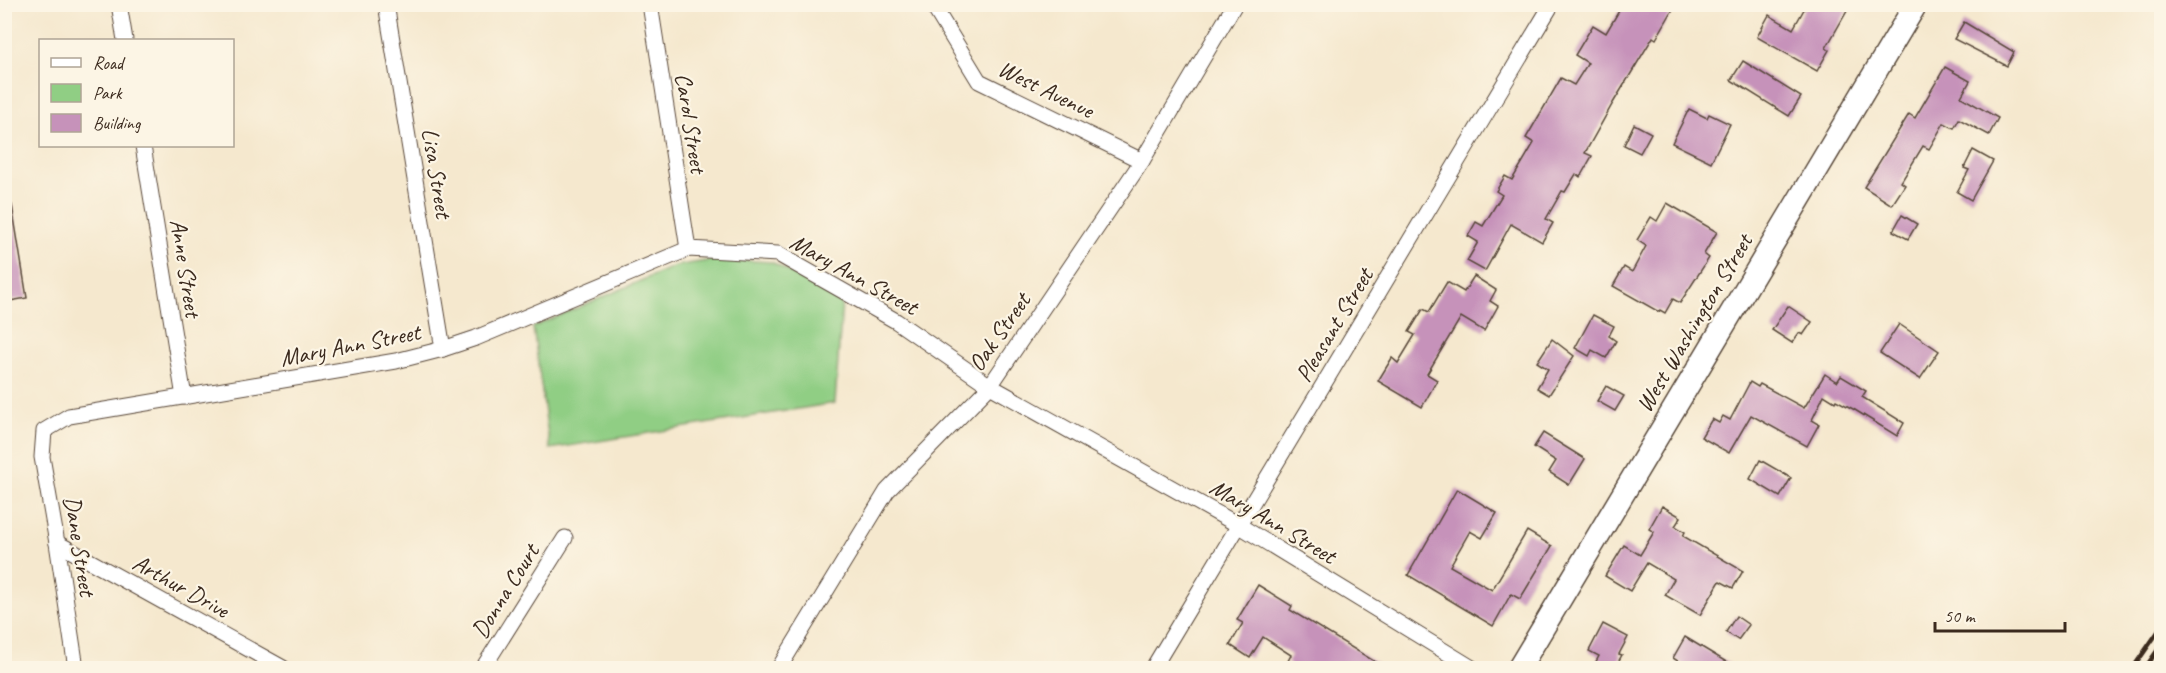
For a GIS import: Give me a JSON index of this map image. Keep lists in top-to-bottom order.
{
  "streets": {
    "main road": ["West Washington Street"],
    "street": [
      "West Avenue",
      "Carol Street",
      "Lisa Street",
      "Anne Street",
      "Mary Ann Street",
      "Pleasant Street",
      "Oak Street",
      "Dane Street",
      "Arthur Drive",
      "Donna Court"
    ]
  },
  "crossings": [
    ["West Avenue", "Oak Street"],
    ["Carol Street", "Mary Ann Street"],
    ["Lisa Street", "Mary Ann Street"],
    ["Anne Street", "Mary Ann Street"],
    ["Mary Ann Street", "Pleasant Street"],
    ["Mary Ann Street", "Oak Street"],
    ["Mary Ann Street", "Dane Street"],
    ["Dane Street", "Arthur Drive"]
  ],
  "legend": ["Road", "Park", "Building"],
  "scale_bar": "50 m"
}
